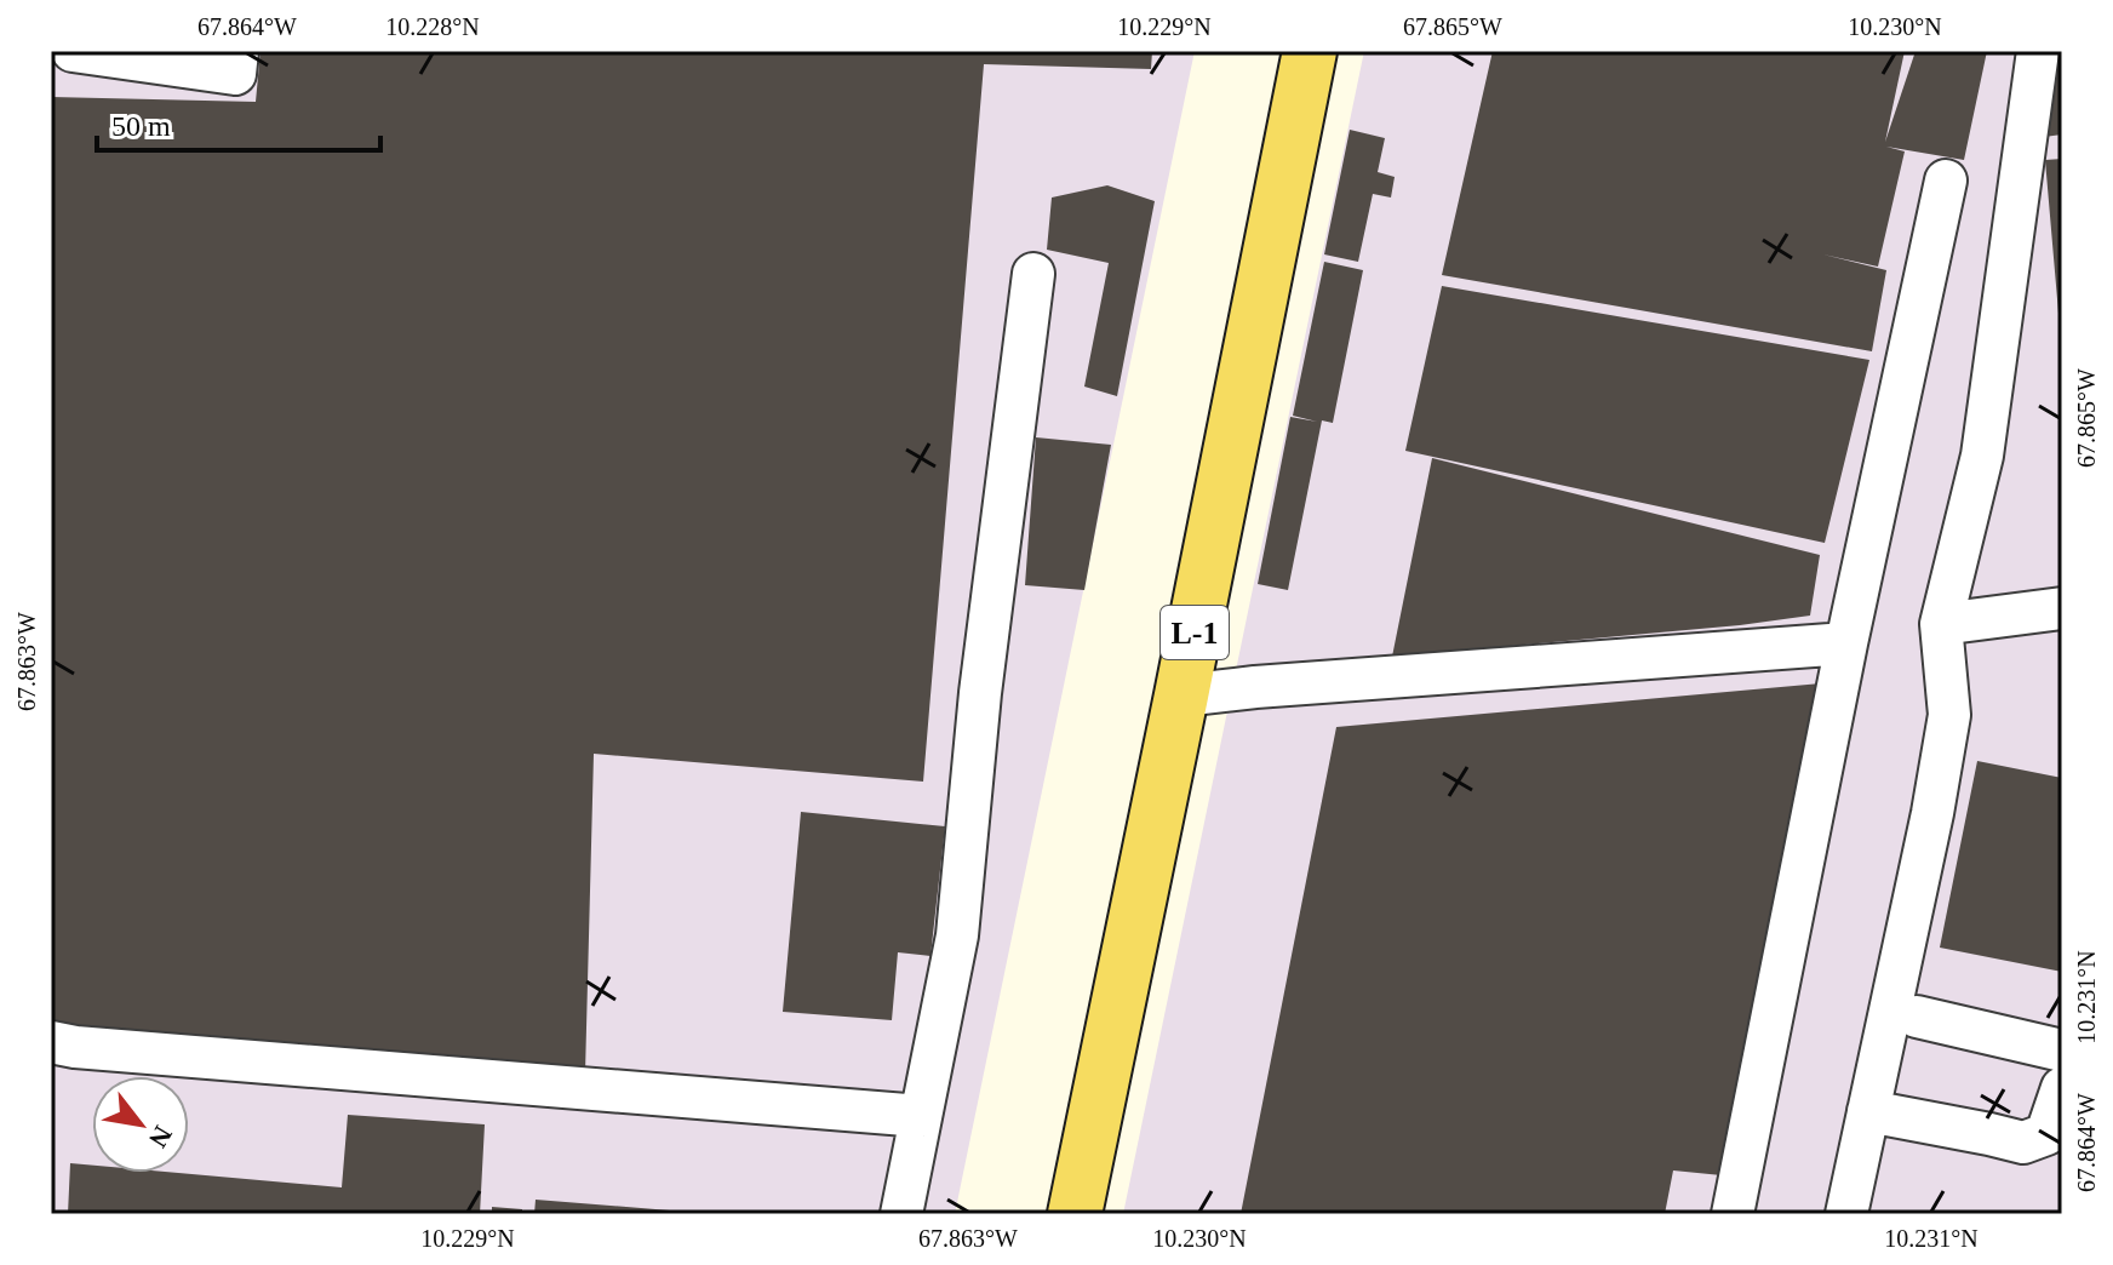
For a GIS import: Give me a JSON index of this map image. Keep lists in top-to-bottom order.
{
  "streets": {
    "main road": ["L-1"]
  },
  "scale_bar": "50 m",
  "north": "bottom right",
  "coordinates": [
    "67.864°W",
    "10.228°N",
    "10.229°N",
    "67.865°W",
    "10.230°N",
    "67.863°W",
    "10.231°N"
  ]
}
